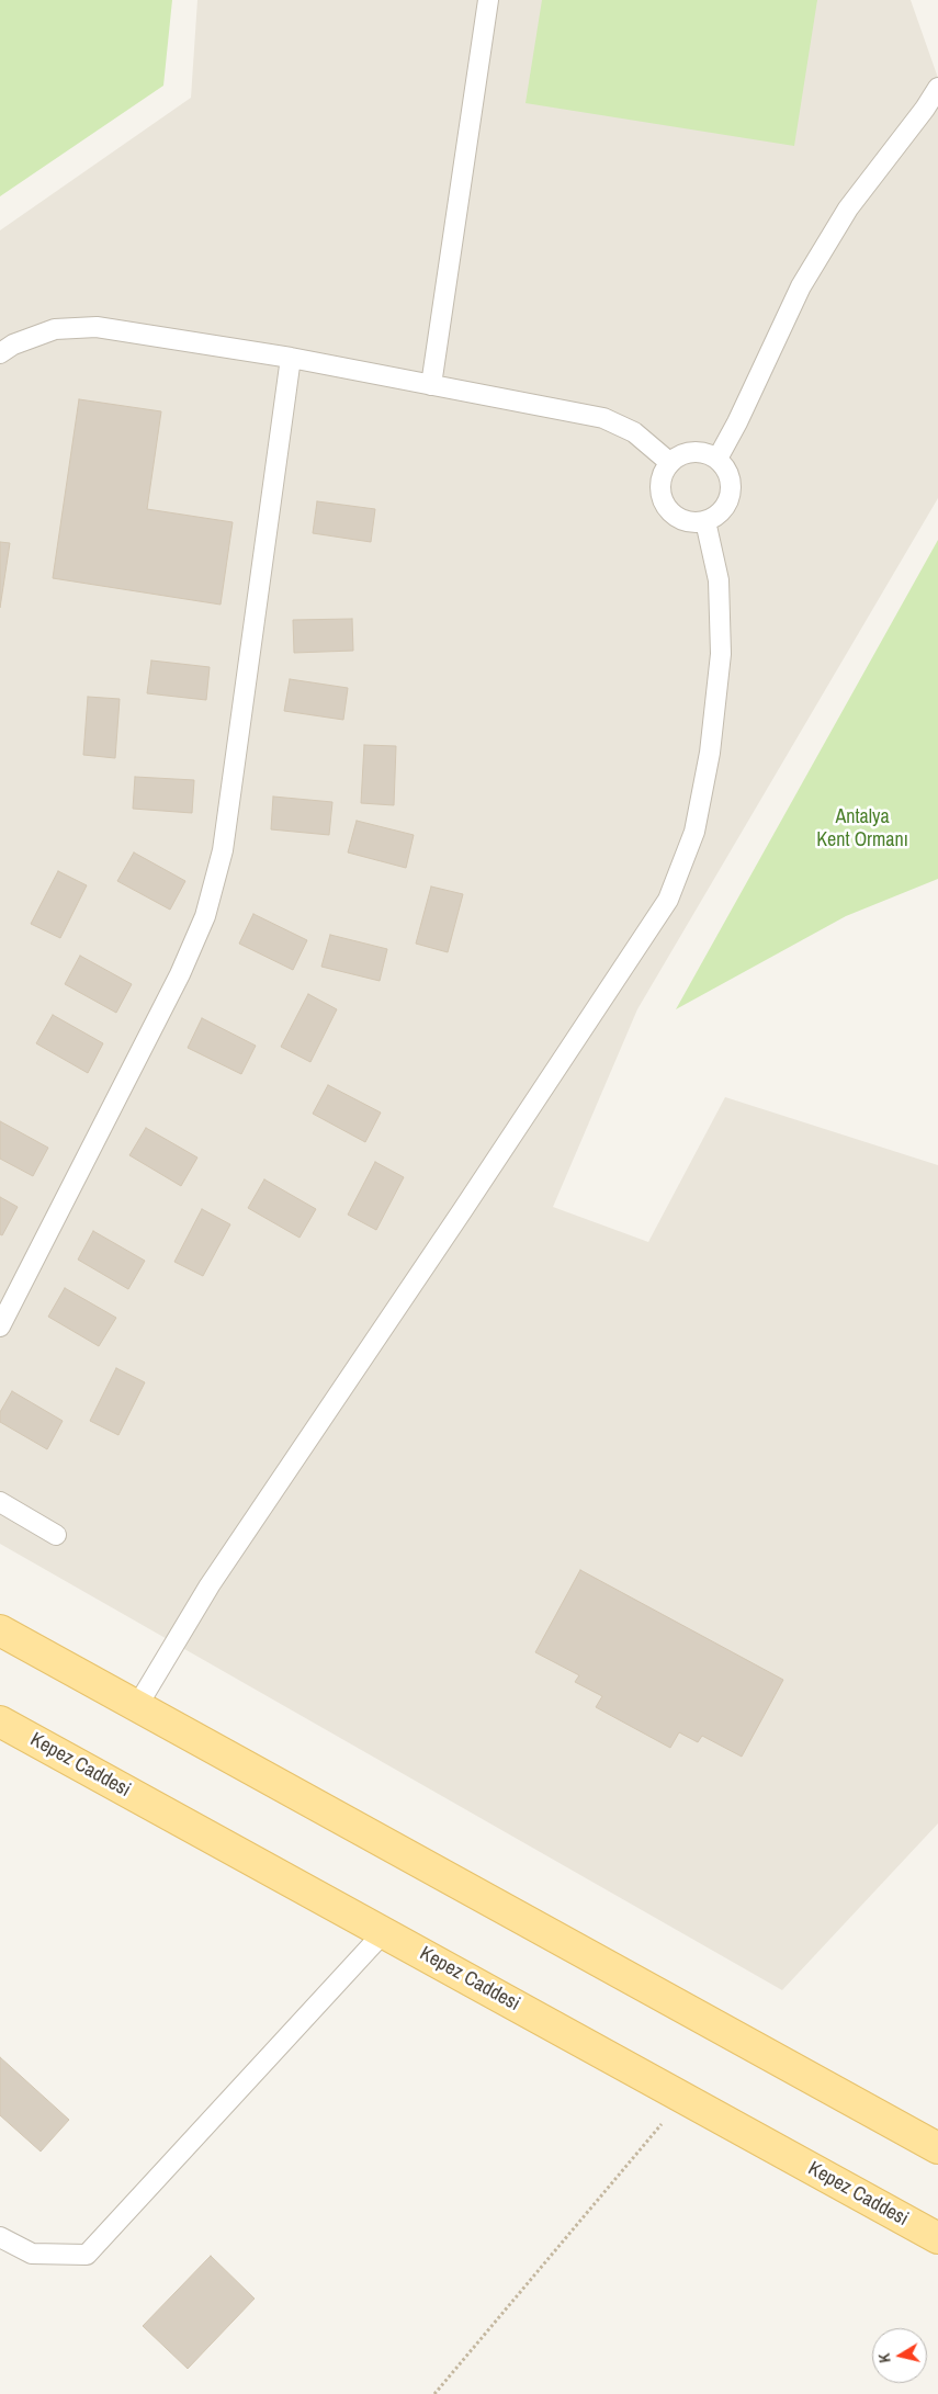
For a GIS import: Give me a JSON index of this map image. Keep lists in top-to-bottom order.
{
  "streets": {
    "main road": ["Kepez Caddesi"]
  },
  "parks": ["Antalya Kent Ormanı"],
  "north": "left"
}
